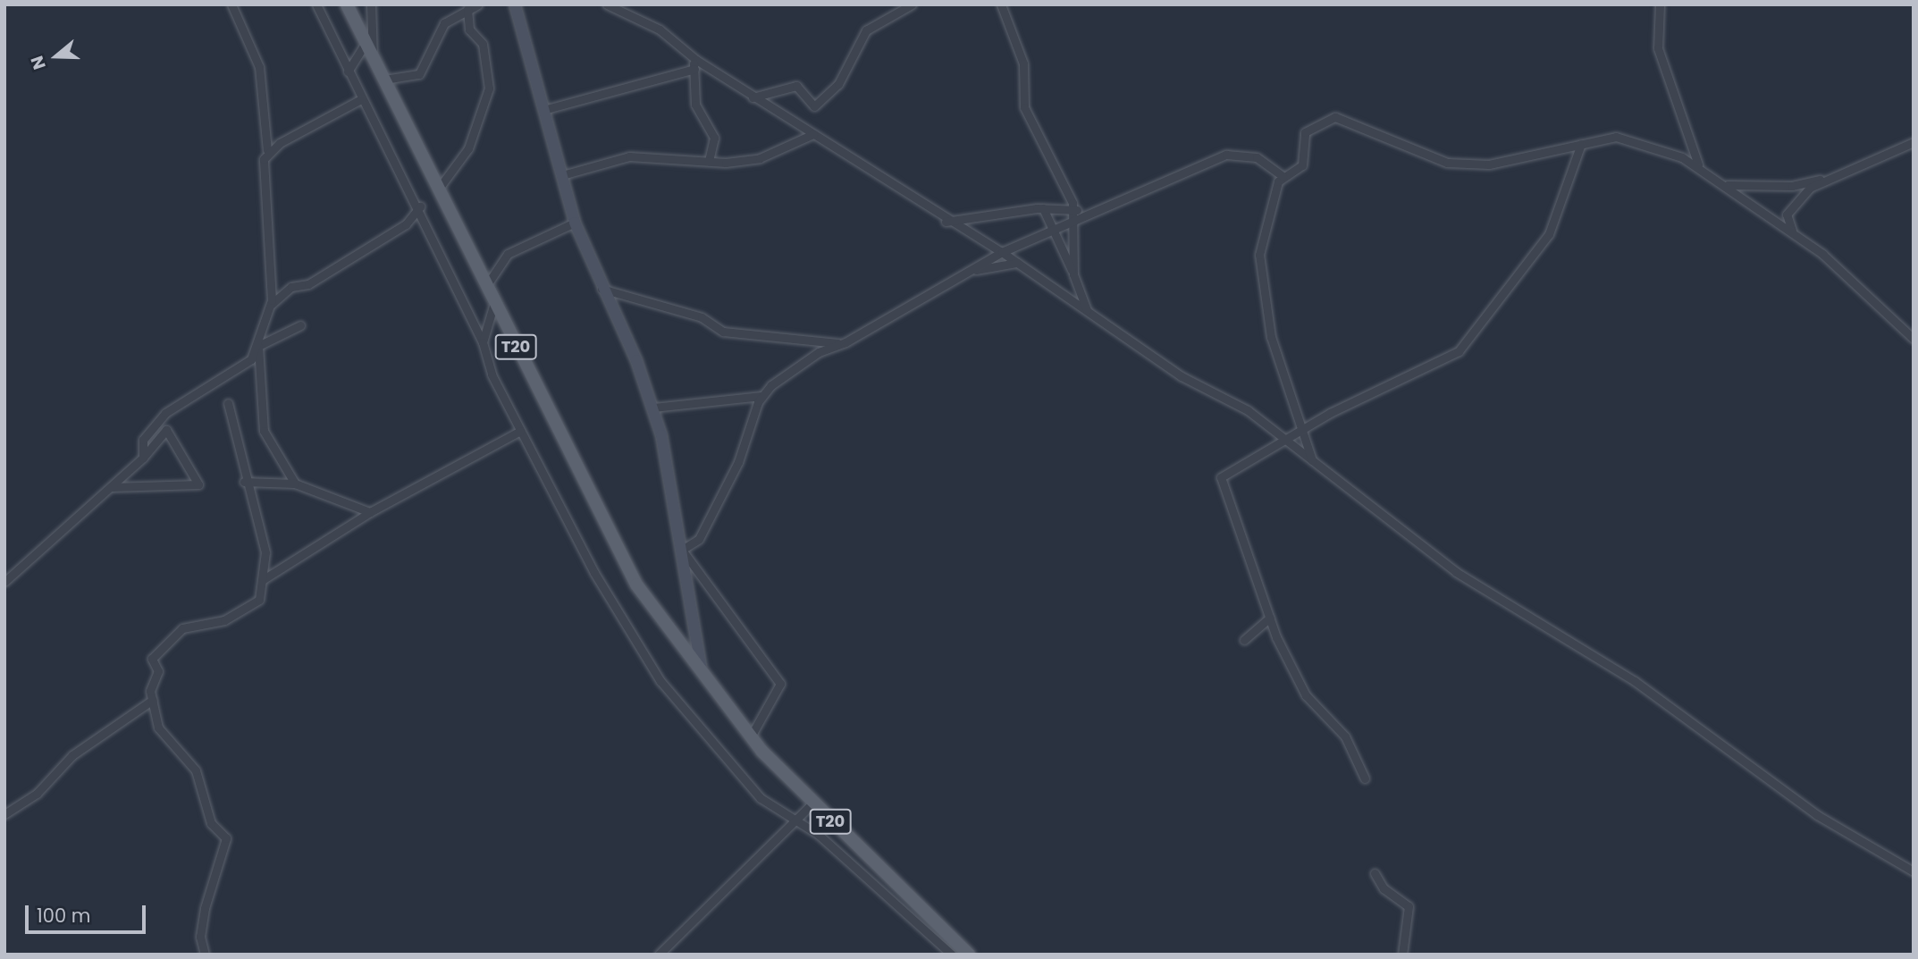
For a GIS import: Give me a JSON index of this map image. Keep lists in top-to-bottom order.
{
  "streets": {
    "main road": ["T20"]
  },
  "scale_bar": "100 m",
  "north": "left"
}
